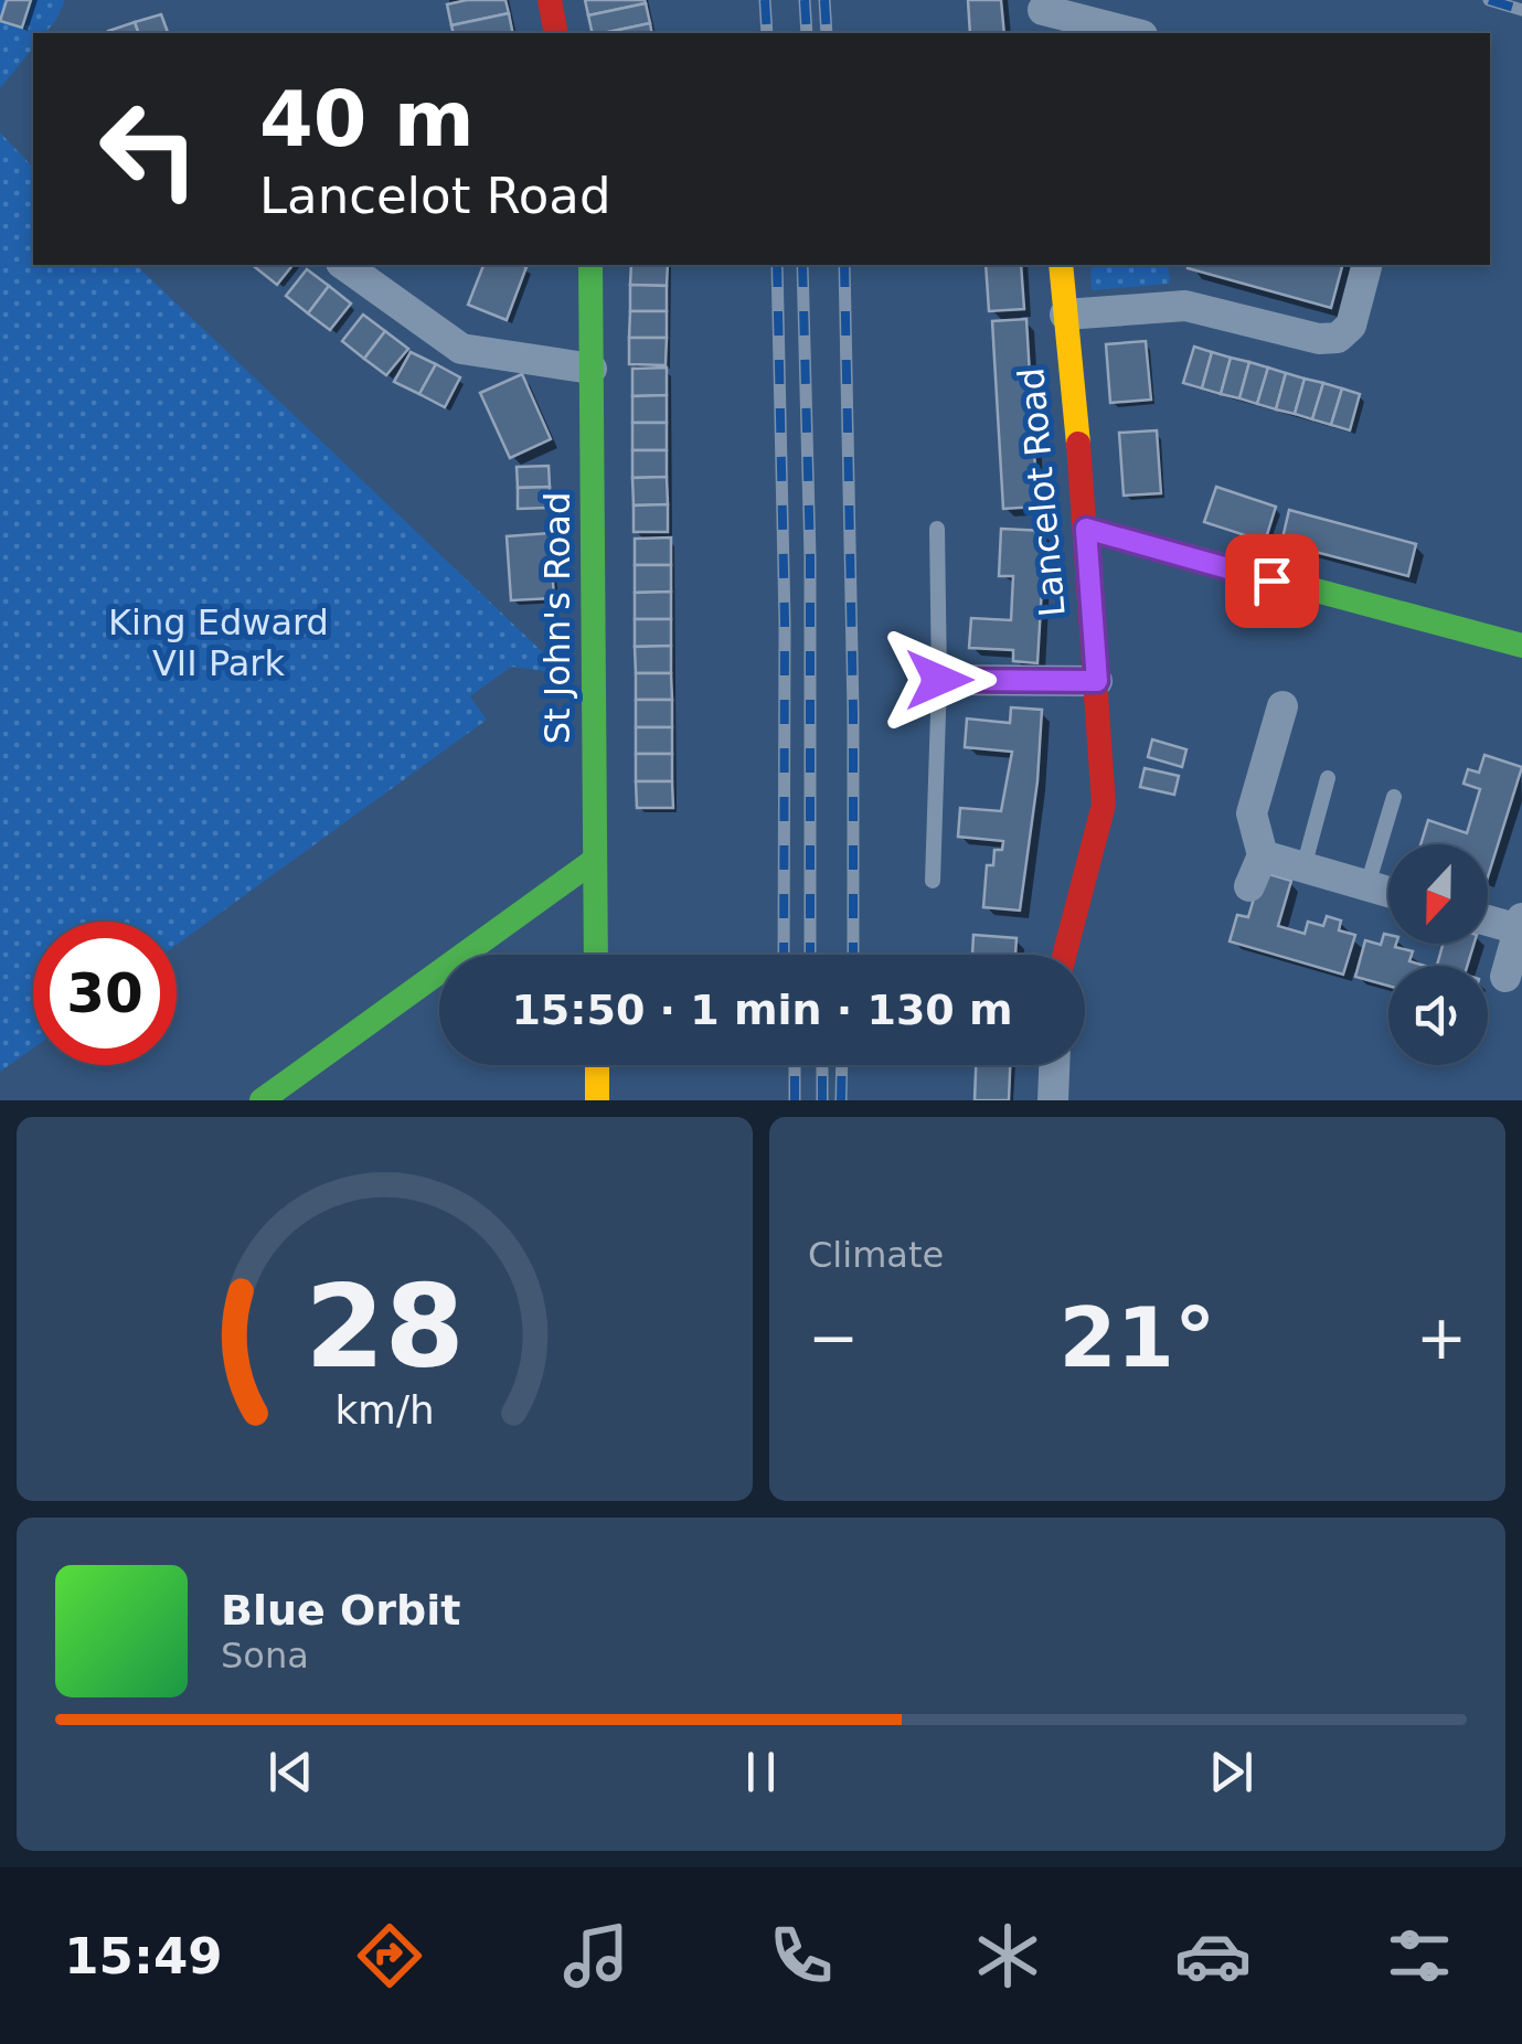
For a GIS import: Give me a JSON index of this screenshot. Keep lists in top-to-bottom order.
{
  "streets": {
    "street": ["Lancelot Road", "St John's Road"]
  },
  "parks": ["King Edward VII Park"],
  "north": "bottom",
  "page": {
    "turn": ["40 m", "Lancelot Road"],
    "limit": "30",
    "trip": "15:50 · 1 min · 130 m",
    "tile": "Climate",
    "heat": ["−", "21°", "+"],
    "song": ["Blue Orbit", "Sona"],
    "tabs": "15:49",
    "gauge": ["28", "km/h"]
  }
}
